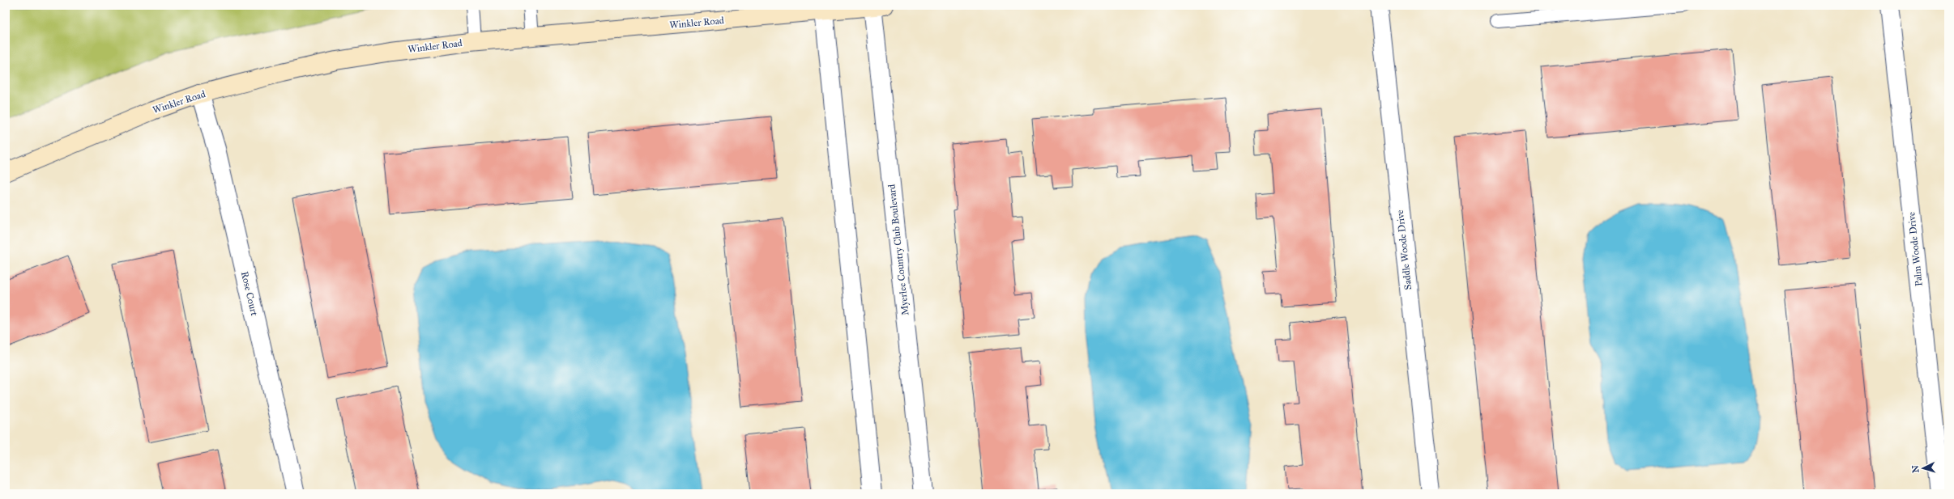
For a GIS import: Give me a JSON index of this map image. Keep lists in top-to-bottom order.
{
  "streets": {
    "street": [
      "Winkler Road",
      "Palm Woode Drive",
      "Myerlee Country Club Boulevard",
      "Saddle Woode Drive",
      "Rose Court"
    ]
  },
  "crossings": [
    ["Winkler Road", "Myerlee Country Club Boulevard"],
    ["Winkler Road", "Rose Court"]
  ],
  "north": "left"
}
